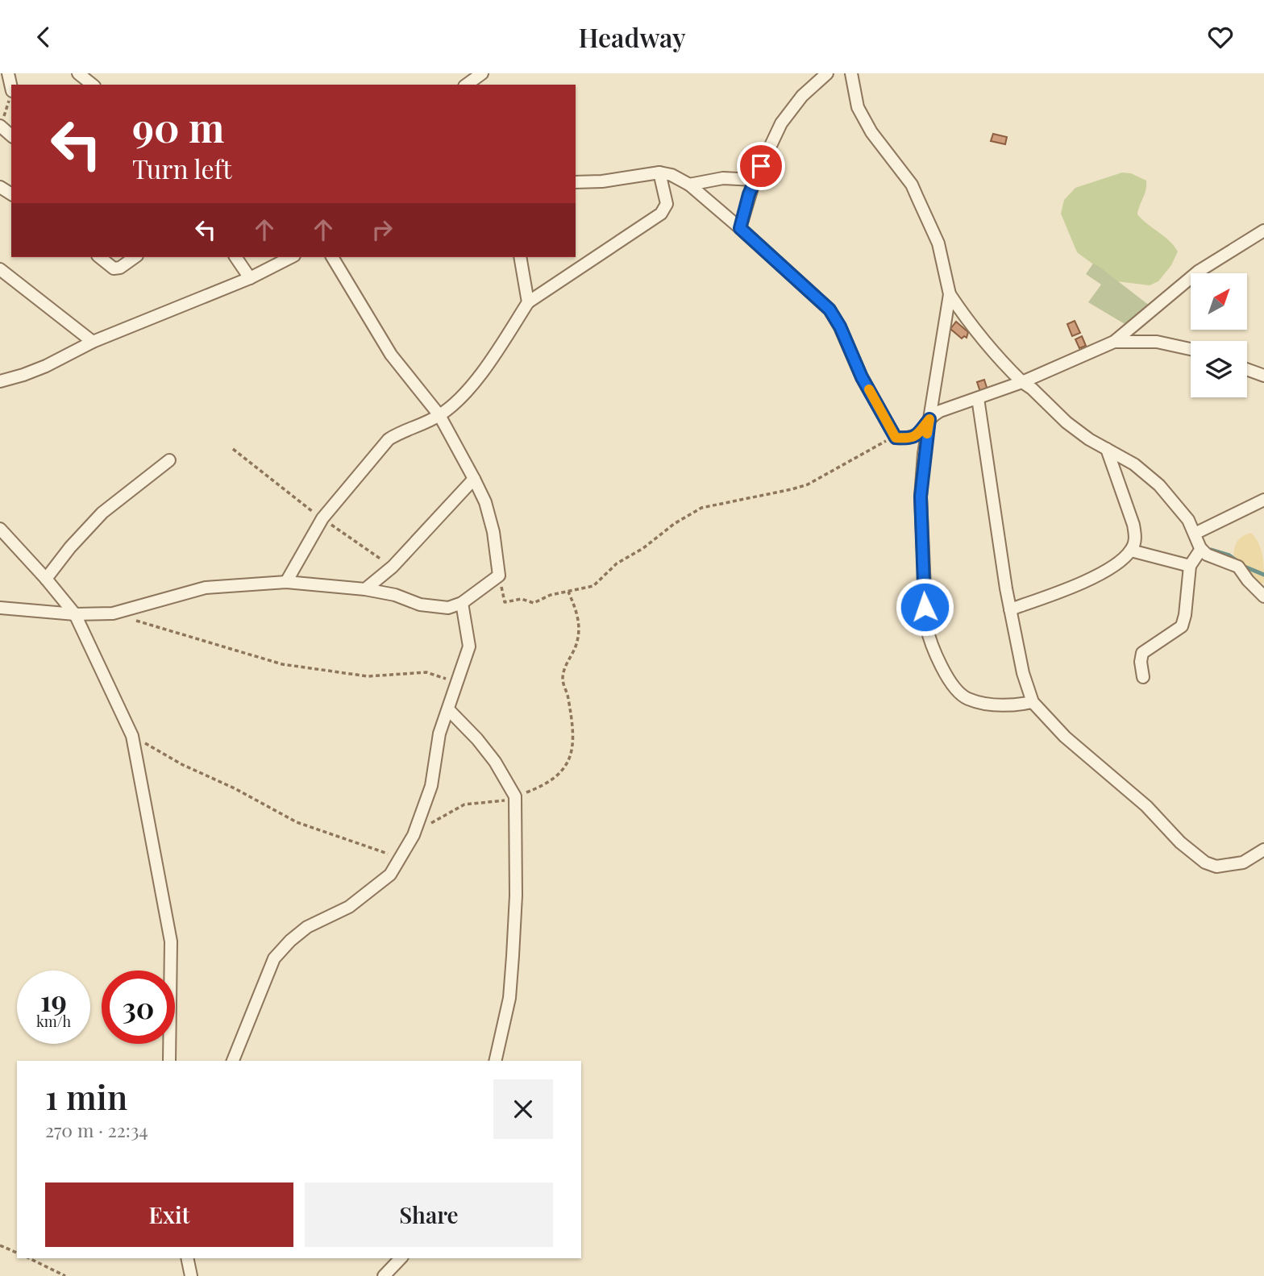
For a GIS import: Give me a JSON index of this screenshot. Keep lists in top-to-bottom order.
{
  "north": "top right",
  "page": {
    "header": "Headway",
    "turn": ["90 m", "Turn left"],
    "speed": "19 km/h",
    "limit": "30",
    "heading": ["1 min", "270 m · 22:34"],
    "buttons": ["Exit", "Share"]
  }
}
